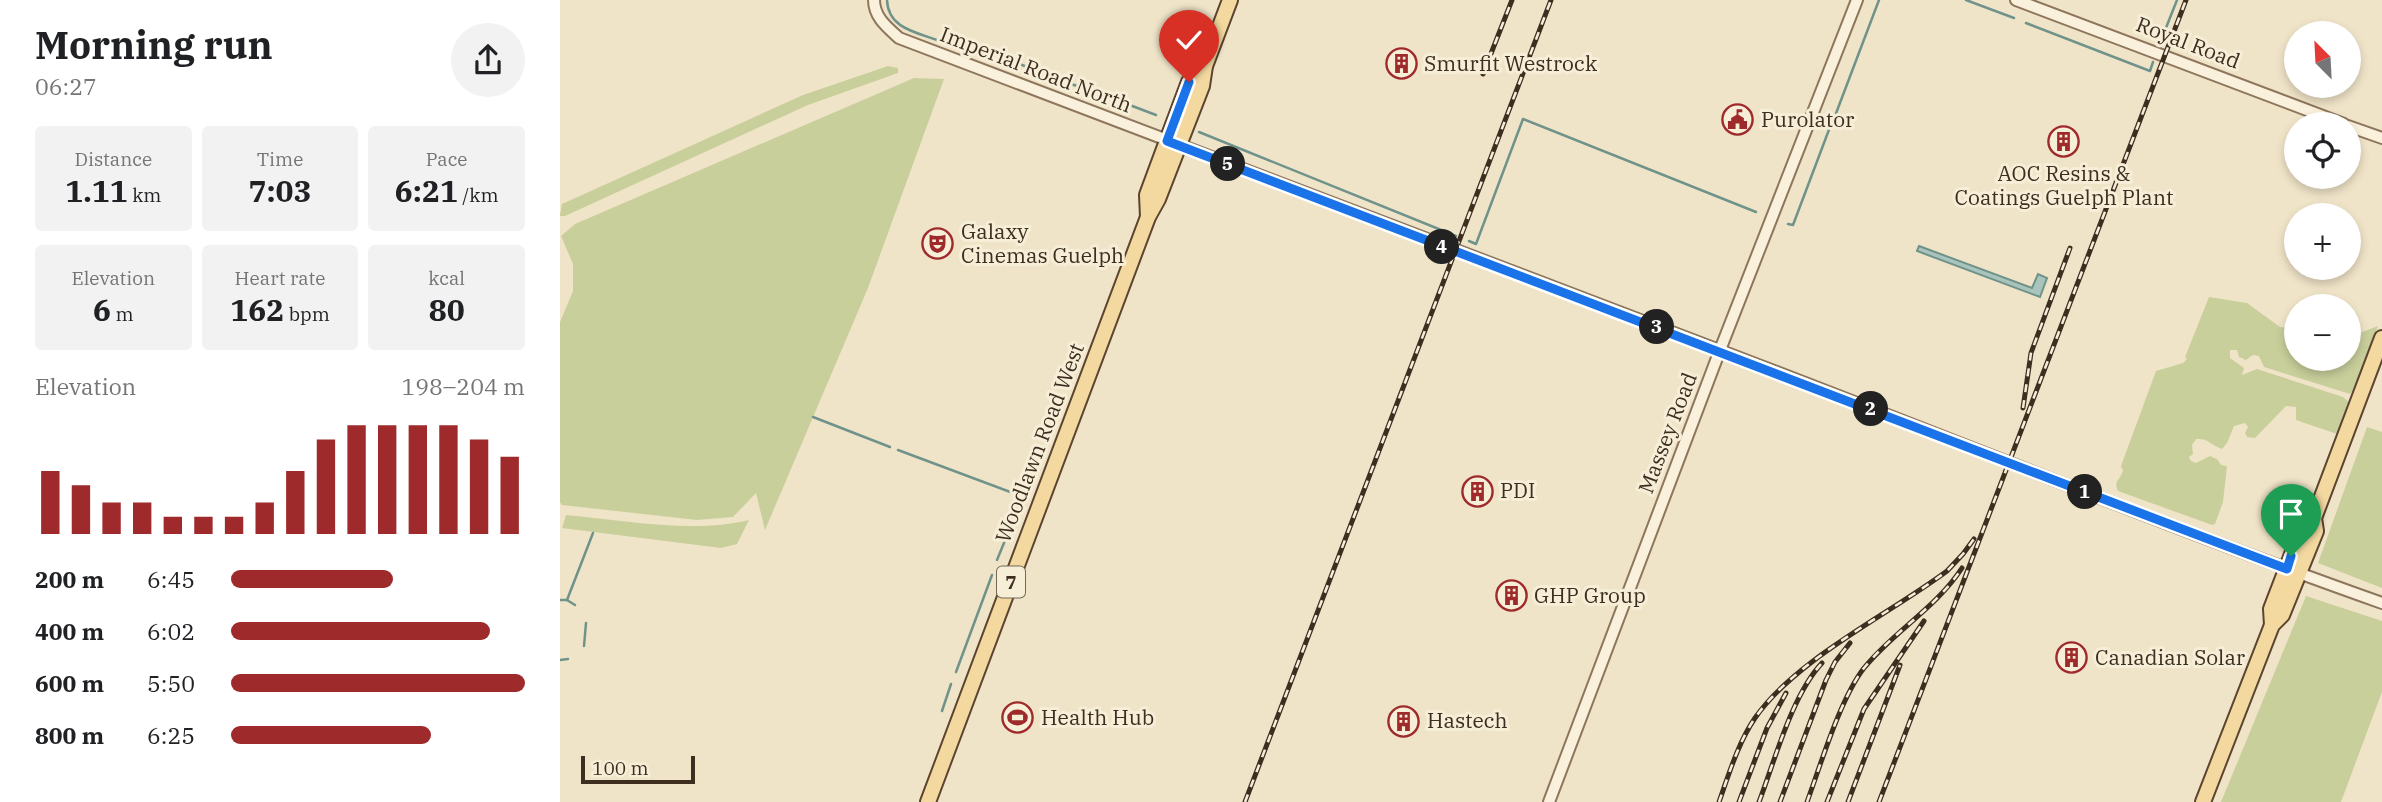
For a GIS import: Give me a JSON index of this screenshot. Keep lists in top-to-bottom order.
{
  "streets": {
    "main road": ["Woodlawn Road West", "7"],
    "street": ["Royal Road", "Imperial Road North", "Massey Road"]
  },
  "crossings": [
    ["Imperial Road North", "Massey Road"],
    ["Imperial Road North", "Woodlawn Road West"]
  ],
  "places": {
    "building": [
      "Smurfit Westrock",
      "AOC Resins & Coatings Guelph Plant",
      "PDI",
      "GHP Group",
      "Canadian Solar",
      "Hastech"
    ],
    "public building": ["Purolator"],
    "theatre": ["Galaxy Cinemas Guelph"],
    "sports": ["Health Hub"]
  },
  "scale_bar": "100 m",
  "north": "top left",
  "page": {
    "heading": ["Morning run", "06:27"],
    "map_buttons": ["+", "−"],
    "stats": [
      ["Distance", "1.11 km"],
      ["Time", "7:03"],
      ["Pace", "6:21 /km"],
      ["Elevation", "6 m"],
      ["Heart rate", "162 bpm"],
      ["kcal", "80"]
    ],
    "pins": [
      "5",
      "4",
      "3",
      "2",
      "1"
    ],
    "chart": ["Elevation", "198–204 m"],
    "list": [
      {
        "name": "200 m",
        "note": "6:45"
      },
      {
        "name": "400 m",
        "note": "6:02"
      },
      {
        "name": "600 m",
        "note": "5:50"
      },
      {
        "name": "800 m",
        "note": "6:25"
      }
    ],
    "scale": "100 m"
  }
}
